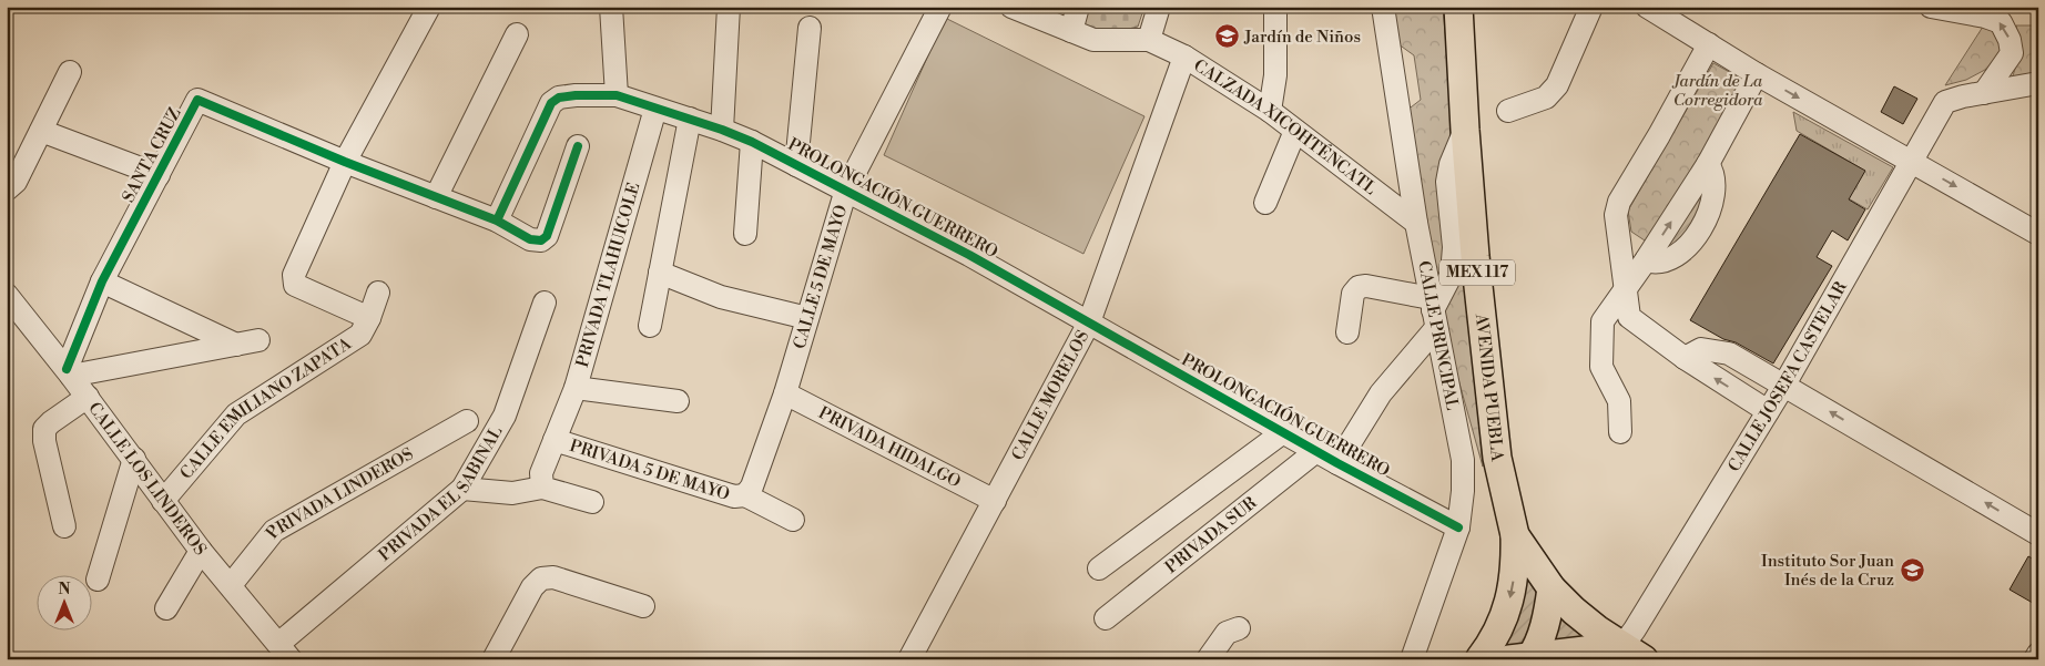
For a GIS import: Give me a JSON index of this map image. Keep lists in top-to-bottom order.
{
  "streets": {
    "main road": ["MEX 117", "AVENIDA PUEBLA"],
    "street": [
      "CALZADA XICOHTÉNCATL",
      "SANTA CRUZ",
      "PROLONGACIÓN GUERRERO",
      "PRIVADA TLAHUICOLE",
      "CALLE 5 DE MAYO",
      "CALLE PRINCIPAL",
      "CALLE JOSEFA CASTELAR",
      "CALLE MORELOS",
      "CALLE EMILIANO ZAPATA",
      "PRIVADA HIDALGO",
      "PRIVADA 5 DE MAYO",
      "CALLE LOS LINDEROS",
      "PRIVADA EL SABINAL",
      "PRIVADA LINDEROS",
      "PRIVADA SUR"
    ]
  },
  "crossings": [
    ["CALZADA XICOHTÉNCATL", "CALLE PRINCIPAL"],
    ["CALZADA XICOHTÉNCATL", "CALLE MORELOS"],
    ["SANTA CRUZ", "CALLE LOS LINDEROS"],
    ["PROLONGACIÓN GUERRERO", "PRIVADA TLAHUICOLE"],
    ["PROLONGACIÓN GUERRERO", "CALLE 5 DE MAYO"],
    ["PROLONGACIÓN GUERRERO", "CALLE PRINCIPAL"],
    ["PROLONGACIÓN GUERRERO", "CALLE MORELOS"],
    ["PROLONGACIÓN GUERRERO", "PRIVADA SUR"],
    ["MEX 117", "CALLE JOSEFA CASTELAR"],
    ["MEX 117", "AVENIDA PUEBLA"],
    ["PRIVADA TLAHUICOLE", "PRIVADA 5 DE MAYO"],
    ["CALLE 5 DE MAYO", "PRIVADA HIDALGO"],
    ["CALLE 5 DE MAYO", "PRIVADA 5 DE MAYO"],
    ["CALLE MORELOS", "PRIVADA HIDALGO"],
    ["CALLE EMILIANO ZAPATA", "CALLE LOS LINDEROS"],
    ["CALLE LOS LINDEROS", "PRIVADA EL SABINAL"],
    ["CALLE LOS LINDEROS", "PRIVADA LINDEROS"]
  ],
  "parks": ["Jardín de La Corregidora"],
  "places": {
    "school or university": ["Jardín de Niños", "Instituto Sor Juan Inés de la Cruz"]
  },
  "north": "top"
}
